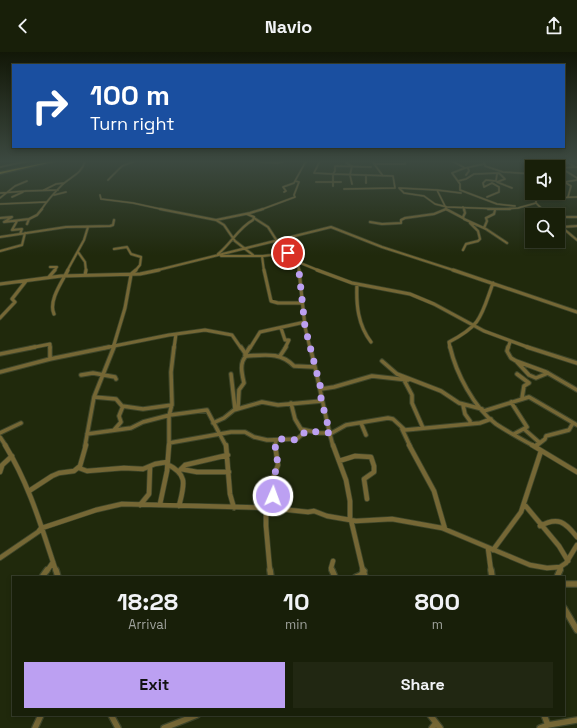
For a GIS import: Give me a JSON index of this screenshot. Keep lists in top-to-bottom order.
{
  "page": {
    "header": "Navio",
    "turn": ["100 m", "Turn right"],
    "eta": [
      "18:28",
      "Arrival",
      "10",
      "min",
      "800",
      "m"
    ],
    "buttons": ["Exit", "Share"]
  }
}
